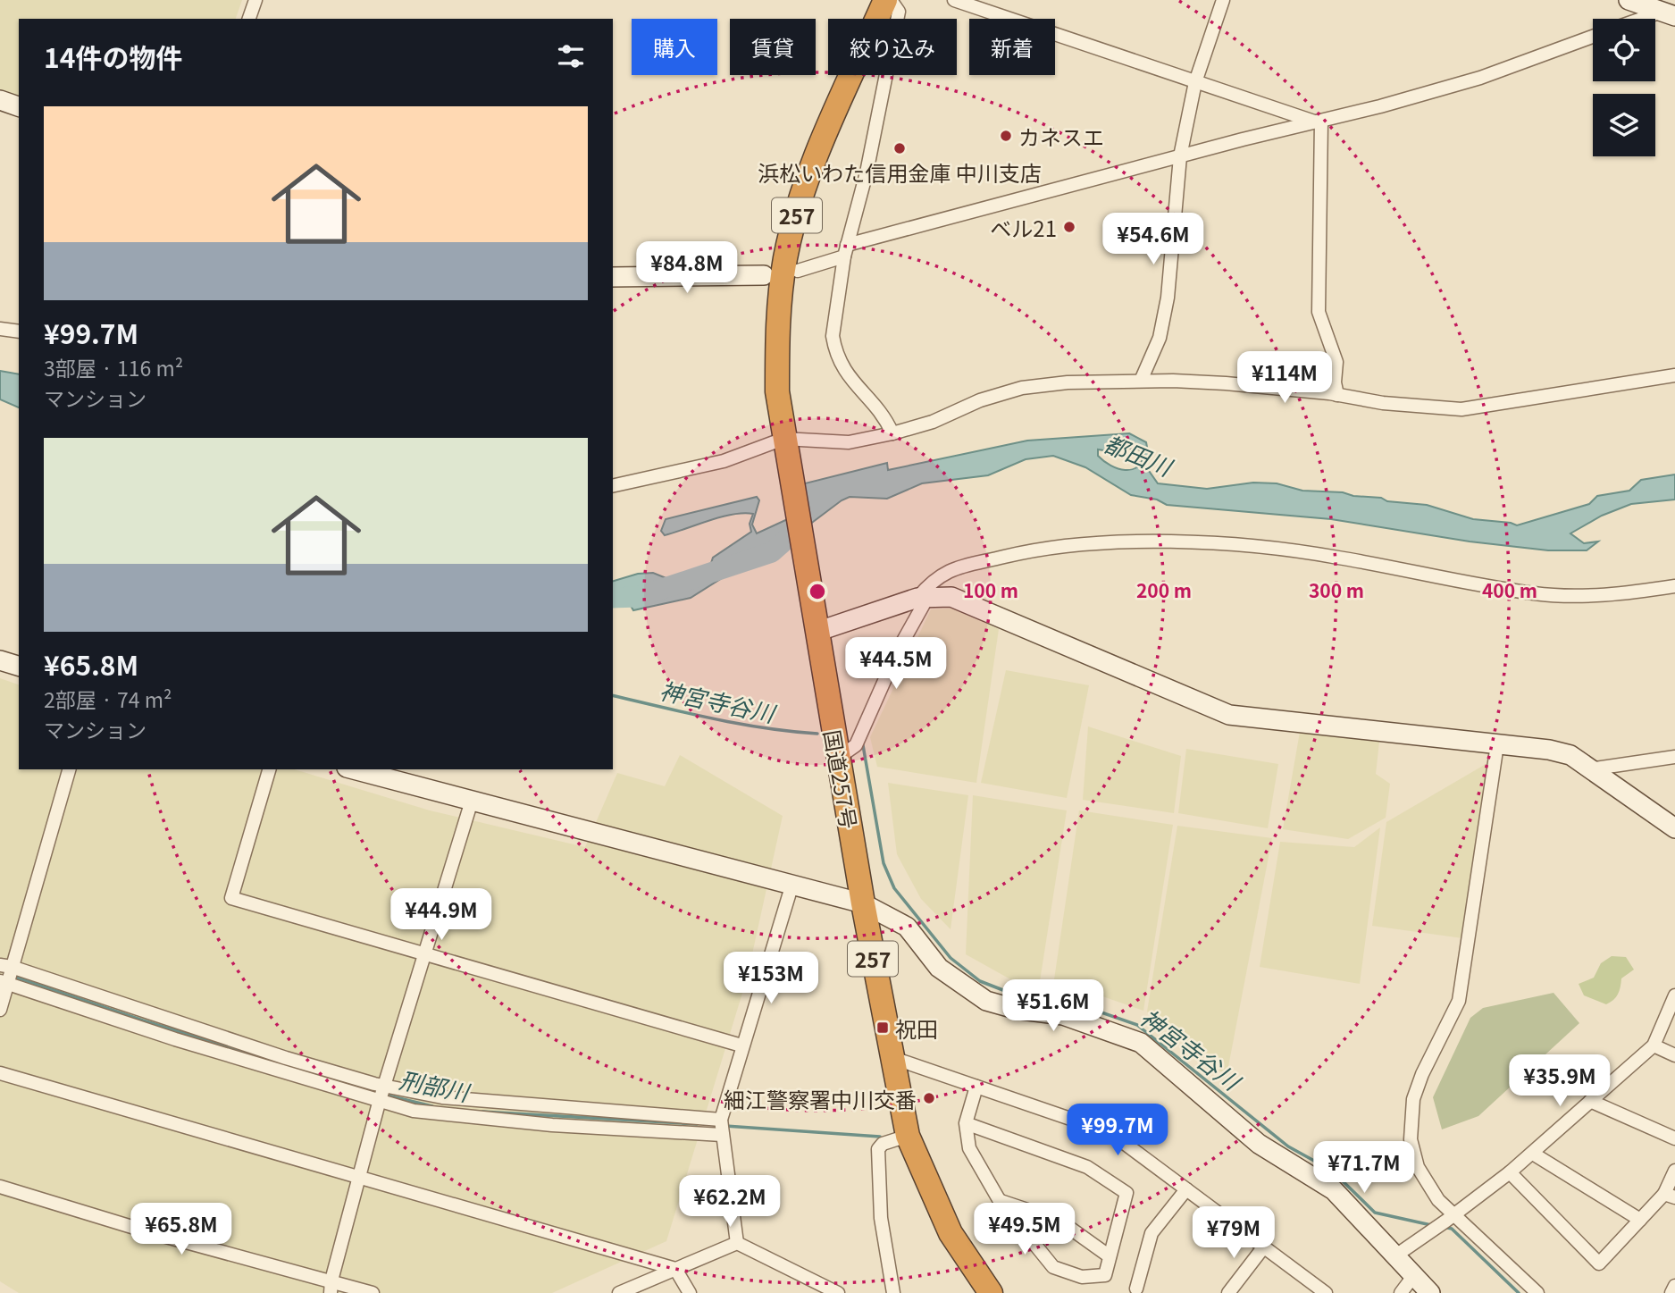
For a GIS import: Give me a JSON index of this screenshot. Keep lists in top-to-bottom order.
{
  "streets": {
    "highway": ["257", "国道257号"]
  },
  "water": ["都田川", "神宮寺谷川", "刑部川"],
  "places": {
    "other": [
      "カネスエ",
      "浜松いわた信用金庫 中川支店",
      "ベル21",
      "細江警察署中川交番"
    ],
    "transit": ["祝田"]
  },
  "page": {
    "chip": [
      "購入",
      "賃貸",
      "絞り込み",
      "新着"
    ],
    "heading": "14件の物件",
    "list": [
      {
        "name": "¥99.7M",
        "note": "3部屋 · 116 m² · マンション"
      },
      {
        "name": "¥65.8M",
        "note": "2部屋 · 74 m² · マンション"
      }
    ],
    "price": [
      "¥54.6M",
      "¥84.8M",
      "¥114M",
      "¥44.5M",
      "¥44.9M",
      "¥153M",
      "¥51.6M",
      "¥35.9M",
      "¥99.7M",
      "¥71.7M",
      "¥62.2M",
      "¥65.8M",
      "¥49.5M",
      "¥79M"
    ]
  },
  "rings": [
    "100 m",
    "200 m",
    "300 m",
    "400 m"
  ]
}
